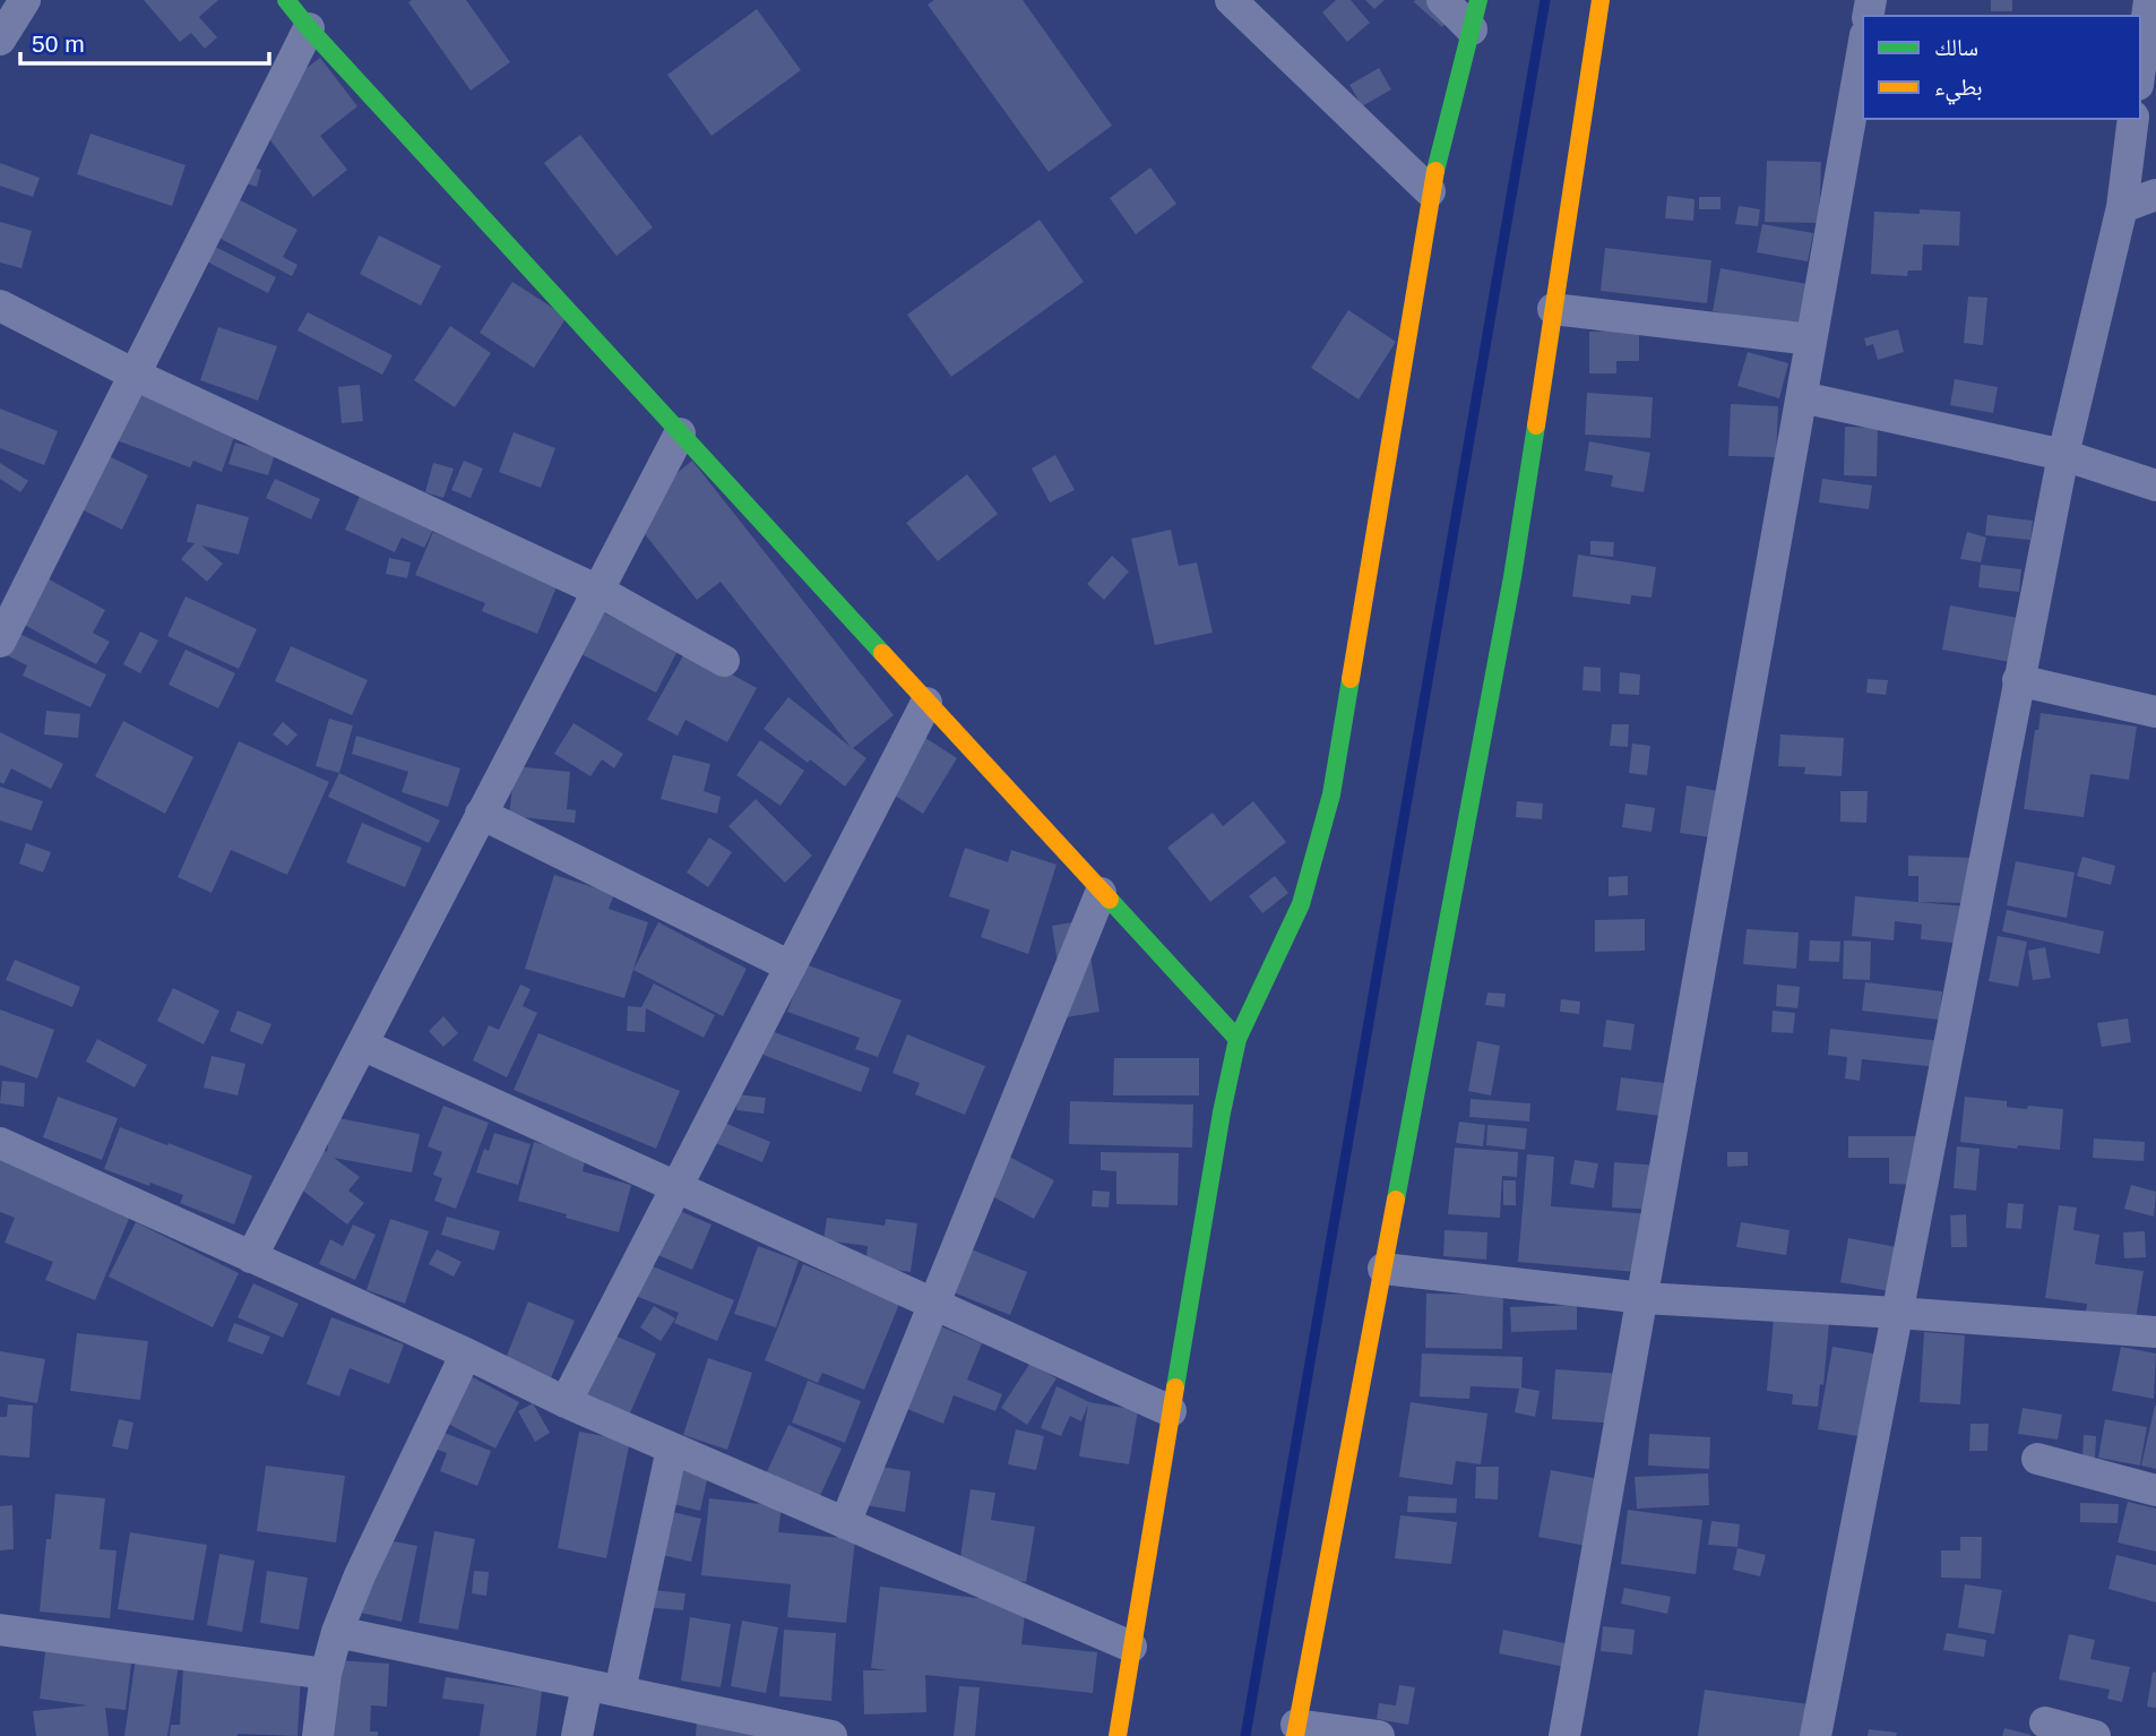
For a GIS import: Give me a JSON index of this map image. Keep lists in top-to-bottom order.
{
  "legend": ["سالك", "بطيء"],
  "scale_bar": "50 m"
}
